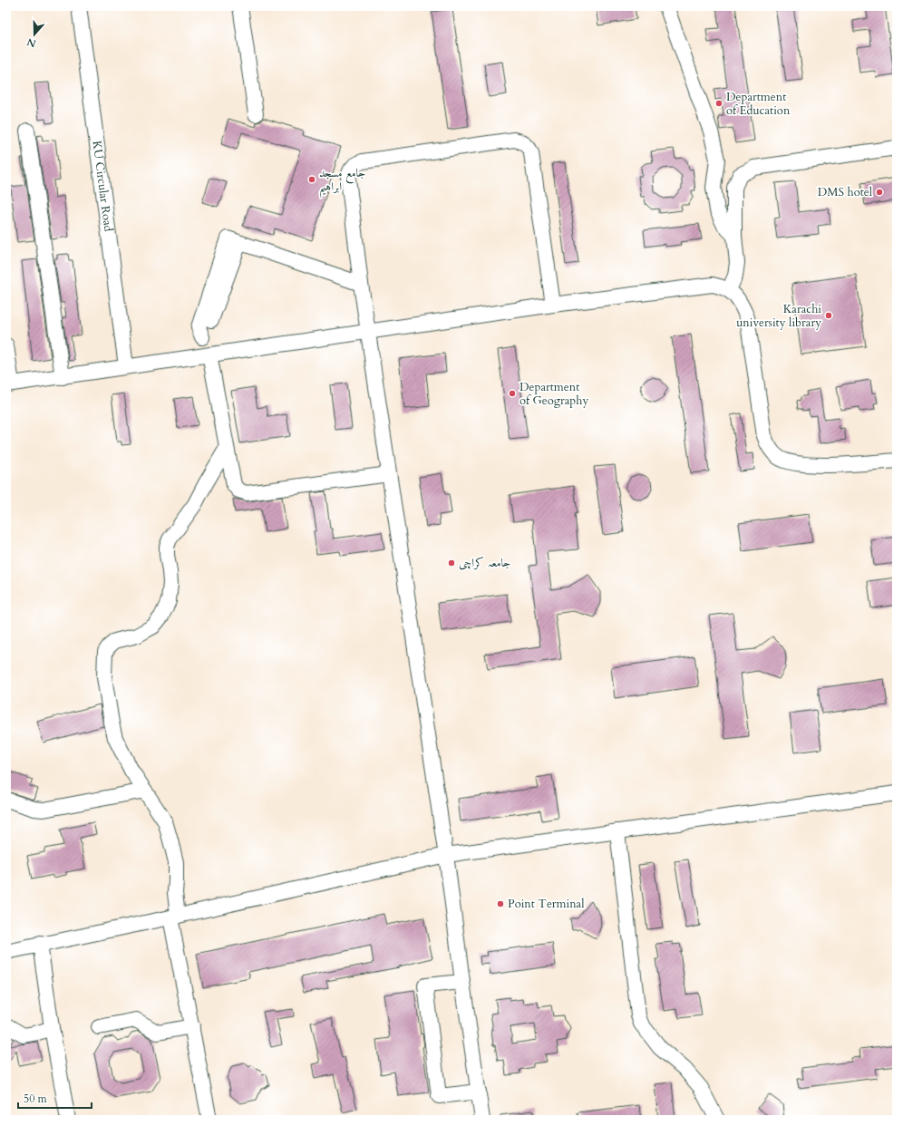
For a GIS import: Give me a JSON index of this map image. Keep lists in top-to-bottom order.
{
  "streets": {
    "street": ["KU Circular Road"]
  },
  "places": [
    "Department of Education",
    "جامع مسجد ابراہیم",
    "DMS hotel",
    "Karachi university library",
    "Department of Geography",
    "جامعہ کراچی",
    "Point Terminal"
  ],
  "scale_bar": "50 m",
  "north": "bottom"
}
